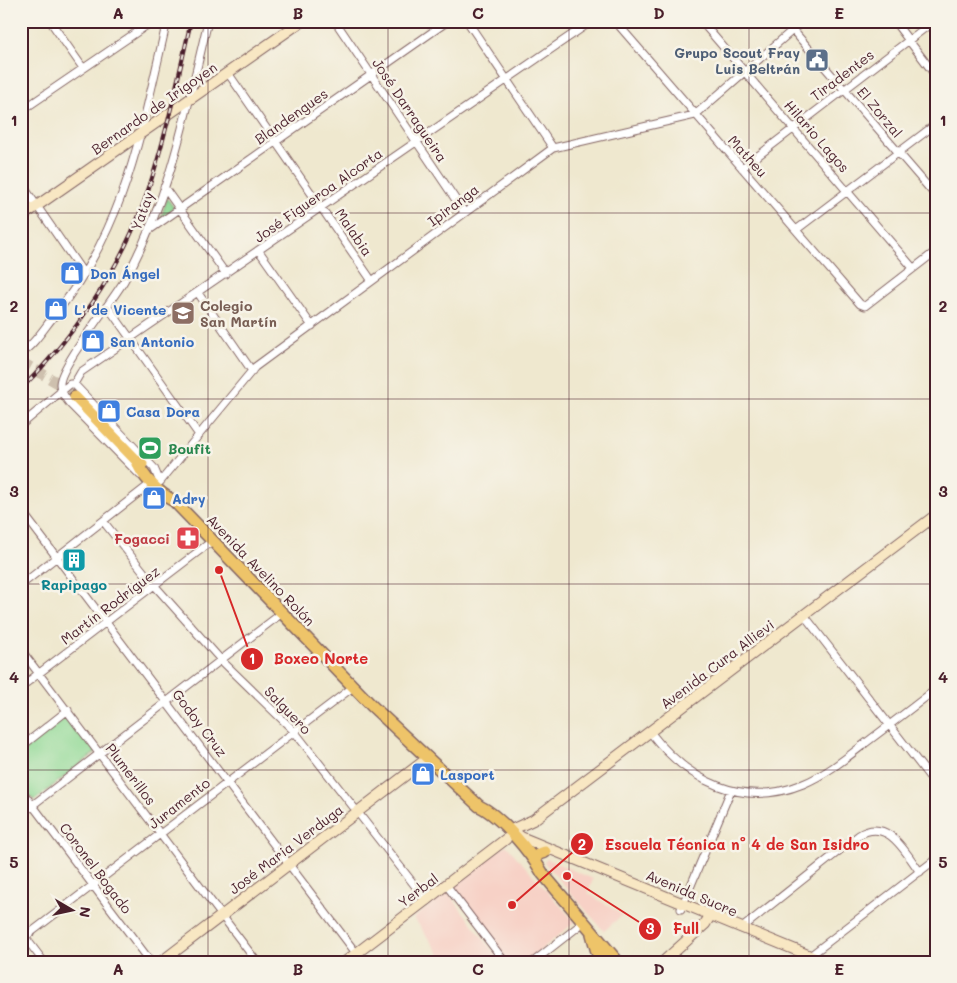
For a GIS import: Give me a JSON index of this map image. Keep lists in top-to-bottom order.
{
  "streets": {
    "main road": ["Avenida Avelino Rolón"],
    "street": [
      "Tiradentes",
      "Bernardo de Irigoyen",
      "José Darragueira",
      "El Zorzal",
      "Blandengues",
      "Hilario Lagos",
      "Matheu",
      "José Figueroa Alcorta",
      "Ipiranga",
      "Yatay",
      "Malabia",
      "Martín Rodríguez",
      "Avenida Cura Allievi",
      "Salguero",
      "Godoy Cruz",
      "Plumerillos",
      "Juramento",
      "José Maria Verduga",
      "Coronel Bogado",
      "Yerbal",
      "Avenida Sucre"
    ]
  },
  "crossings": [
    ["Tiradentes", "El Zorzal"],
    ["Tiradentes", "Hilario Lagos"],
    ["Tiradentes", "Matheu"],
    ["Bernardo de Irigoyen", "Yatay"],
    ["Bernardo de Irigoyen", "Malabia"],
    ["José Darragueira", "Blandengues"],
    ["José Darragueira", "José Figueroa Alcorta"],
    ["José Darragueira", "Ipiranga"],
    ["El Zorzal", "Ipiranga"],
    ["Blandengues", "Yatay"],
    ["Blandengues", "Malabia"],
    ["Hilario Lagos", "Matheu"],
    ["Hilario Lagos", "Ipiranga"],
    ["Matheu", "Ipiranga"],
    ["José Figueroa Alcorta", "Yatay"],
    ["José Figueroa Alcorta", "Malabia"],
    ["José Figueroa Alcorta", "Avenida Avelino Rolón"],
    ["Ipiranga", "Malabia"],
    ["Ipiranga", "Avenida Avelino Rolón"],
    ["Ipiranga", "Salguero"],
    ["Ipiranga", "Godoy Cruz"],
    ["Yatay", "Avenida Avelino Rolón"],
    ["Avenida Avelino Rolón", "Martín Rodríguez"],
    ["Avenida Avelino Rolón", "Juramento"],
    ["Avenida Avelino Rolón", "José Maria Verduga"],
    ["Avenida Avelino Rolón", "Yerbal"],
    ["Avenida Avelino Rolón", "Avenida Sucre"],
    ["Martín Rodríguez", "Salguero"],
    ["Martín Rodríguez", "Godoy Cruz"],
    ["Martín Rodríguez", "Plumerillos"],
    ["Avenida Cura Allievi", "Avenida Sucre"],
    ["Salguero", "Juramento"],
    ["Salguero", "José Maria Verduga"],
    ["Salguero", "Yerbal"],
    ["Godoy Cruz", "Juramento"],
    ["Godoy Cruz", "José Maria Verduga"],
    ["Godoy Cruz", "Yerbal"],
    ["Plumerillos", "Juramento"],
    ["Plumerillos", "José Maria Verduga"],
    ["Juramento", "Coronel Bogado"],
    ["Yerbal", "Avenida Sucre"]
  ],
  "places": {
    "public building": ["Grupo Scout Fray Luis Beltrán"],
    "shop": [
      "Don Ángel",
      "L' de Vicente",
      "San Antonio",
      "Casa Dora",
      "Adry",
      "Lasport"
    ],
    "school or university": ["Colegio San Martín"],
    "sports": ["Boufit"],
    "pharmacy": ["Fogacci"],
    "building": ["Rapipago"],
    "other": ["Boxeo Norte", "Full", "Escuela Técnica n° 4 de San Isidro"]
  },
  "north": "right",
  "grid": {
    "columns": [
      "A",
      "B",
      "C",
      "D",
      "E"
    ],
    "rows": [
      "1",
      "2",
      "3",
      "4",
      "5"
    ]
  }
}
